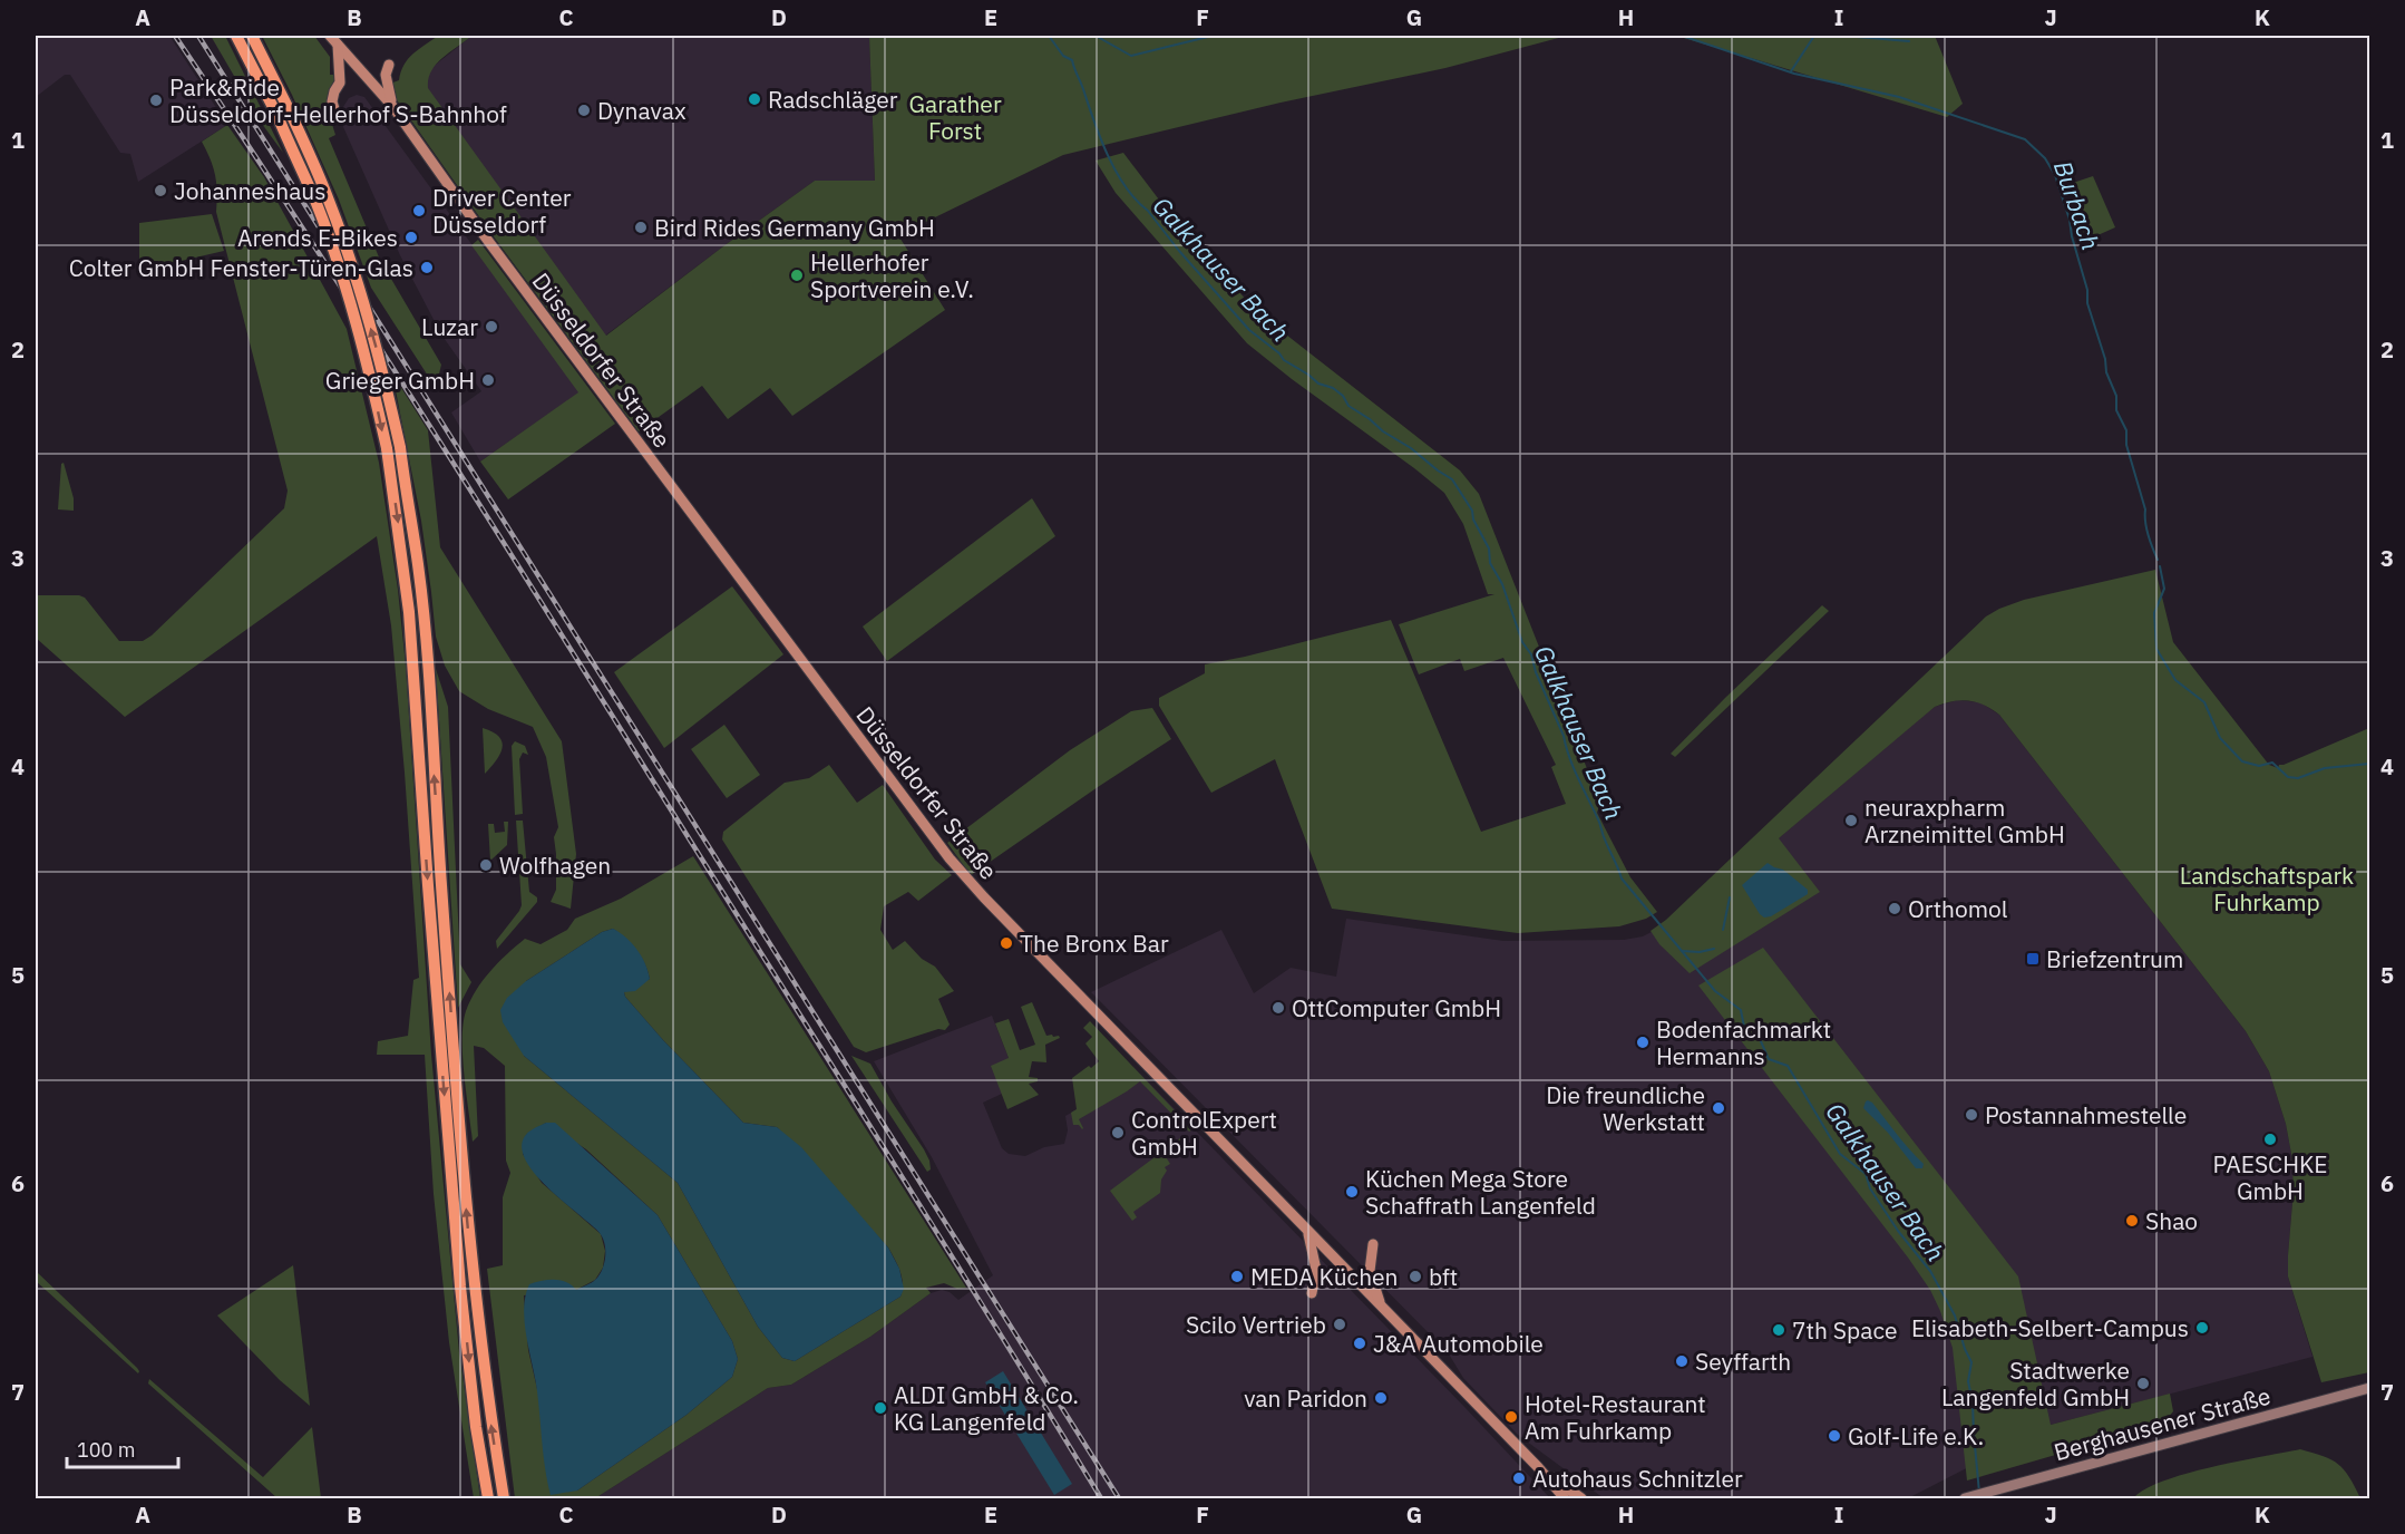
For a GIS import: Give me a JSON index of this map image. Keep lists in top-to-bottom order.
{
  "streets": {
    "main road": ["Düsseldorfer Straße", "Berghausener Straße"]
  },
  "water": ["Burbach", "Galkhauser Bach"],
  "parks": ["Garather Forst", "Landschaftspark Fuhrkamp"],
  "places": {
    "other": [
      "Radschläger",
      "Park&Ride Düsseldorf-Hellerhof S-Bahnhof",
      "Dynavax",
      "Johanneshaus",
      "Driver Center Düsseldorf",
      "Bird Rides Germany GmbH",
      "Arends E-Bikes",
      "Colter GmbH Fenster-Türen-Glas",
      "Hellerhofer Sportverein e.V.",
      "Luzar",
      "Grieger GmbH",
      "neuraxpharm Arzneimittel GmbH",
      "Wolfhagen",
      "Orthomol",
      "The Bronx Bar",
      "OttComputer GmbH",
      "Bodenfachmarkt Hermanns",
      "Die freundliche Werkstatt",
      "Postannahmestelle",
      "ControlExpert GmbH",
      "PAESCHKE GmbH",
      "Küchen Mega Store Schaffrath Langenfeld",
      "Shao",
      "MEDA Küchen",
      "bft",
      "Scilo Vertrieb",
      "Elisabeth-Selbert-Campus",
      "7th Space",
      "J&A Automobile",
      "Seyffarth",
      "Stadtwerke Langenfeld GmbH",
      "van Paridon",
      "ALDI GmbH & Co. KG Langenfeld",
      "Hotel-Restaurant Am Fuhrkamp",
      "Golf-Life e.K.",
      "Autohaus Schnitzler"
    ],
    "transit": ["Briefzentrum"]
  },
  "scale_bar": "100 m",
  "grid": {
    "columns": [
      "A",
      "B",
      "C",
      "D",
      "E",
      "F",
      "G",
      "H",
      "I",
      "J",
      "K"
    ],
    "rows": [
      "1",
      "2",
      "3",
      "4",
      "5",
      "6",
      "7"
    ]
  }
}
